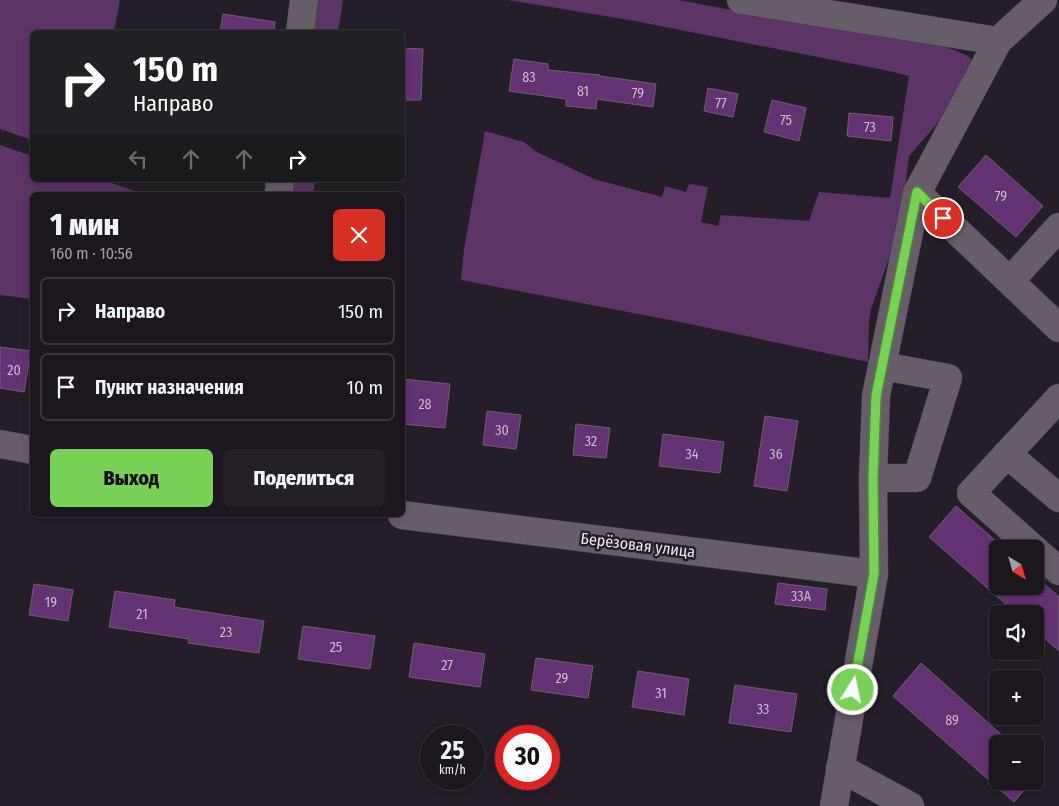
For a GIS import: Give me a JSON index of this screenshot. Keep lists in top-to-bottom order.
{
  "streets": {
    "street": ["Берёзовая улица"]
  },
  "house_numbers": [
    "83",
    "81",
    "79",
    "77",
    "75",
    "73",
    "79",
    "20",
    "28",
    "30",
    "32",
    "34",
    "36",
    "33А",
    "19",
    "21",
    "23",
    "25",
    "27",
    "29",
    "31",
    "33",
    "89"
  ],
  "north": "bottom right",
  "page": {
    "turn": ["150 m", "Направо"],
    "heading": ["1 мин", "160 m · 10:56"],
    "list": [
      {
        "name": "Направо",
        "value": "150 m"
      },
      {
        "name": "Пункт назначения",
        "value": "10 m"
      }
    ],
    "buttons": ["Выход", "Поделиться"],
    "map_buttons": ["+", "−"],
    "speed": "25 km/h",
    "limit": "30"
  }
}
